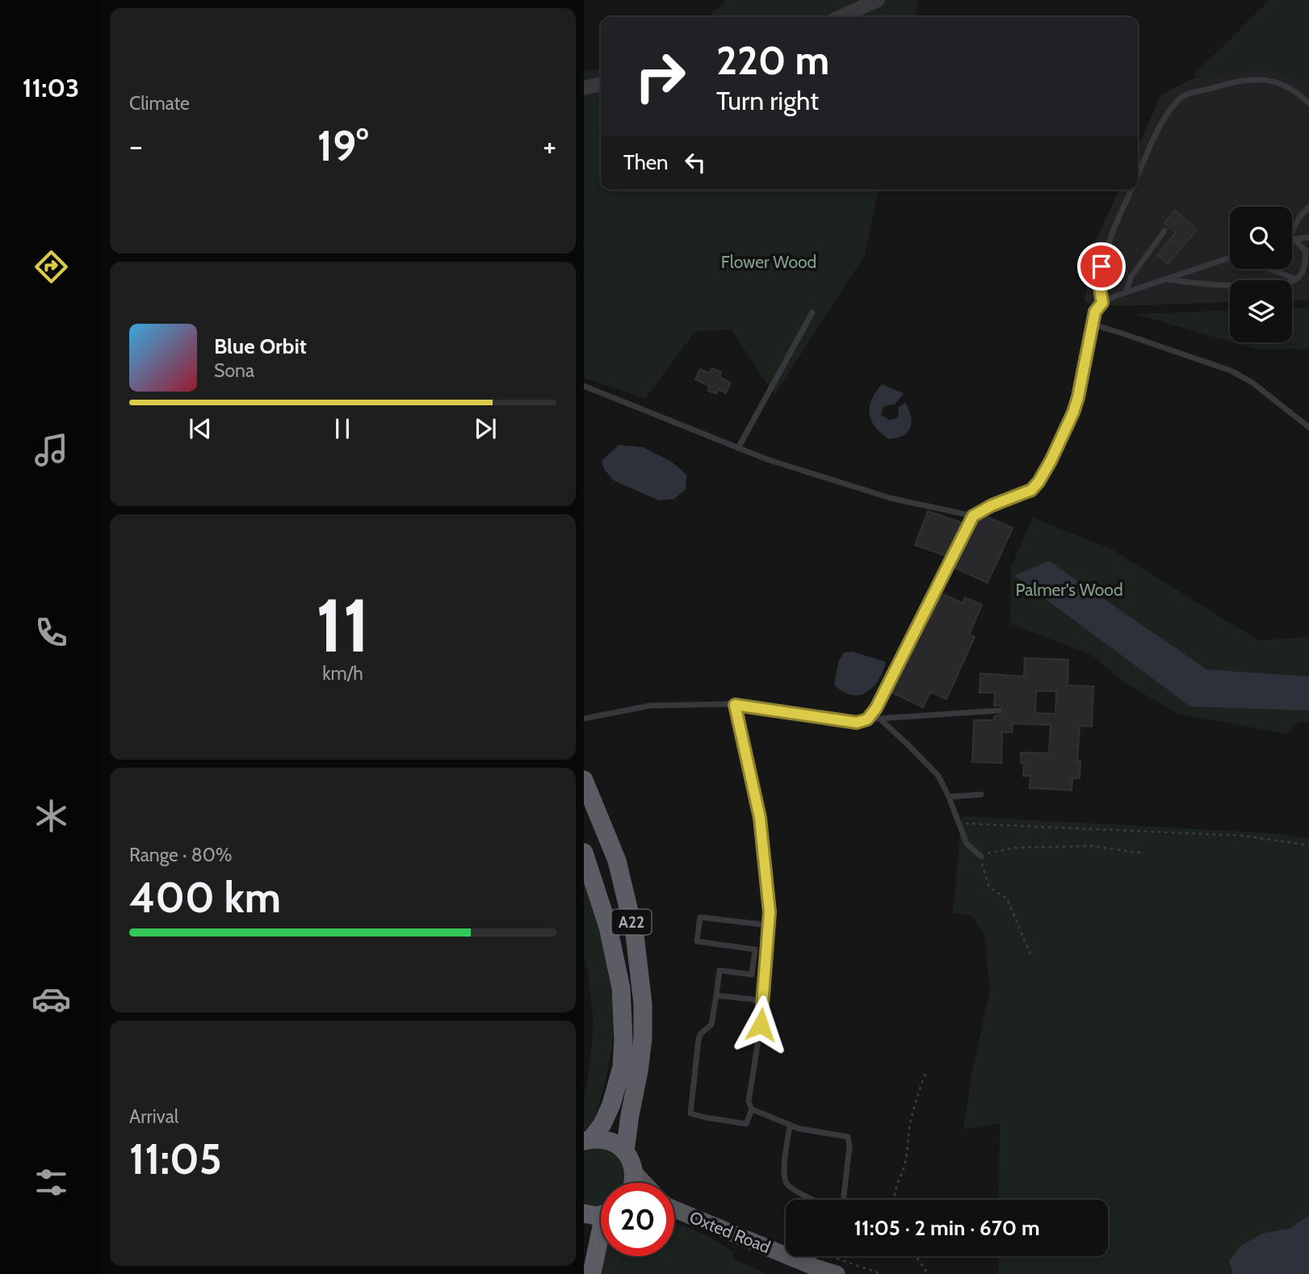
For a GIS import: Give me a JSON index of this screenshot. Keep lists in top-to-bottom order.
{
  "streets": {
    "highway": ["A22"],
    "main road": ["Oxted Road"]
  },
  "parks": ["Flower Wood", "Palmer's Wood"],
  "page": {
    "tabs": "11:03",
    "tile": [
      "Climate",
      ["11", "km/h"],
      ["Range · 80%", "400 km"],
      ["Arrival", "11:05"]
    ],
    "turn": ["220 m", "Turn right"],
    "heat": ["−", "19°", "+"],
    "then": "Then",
    "song": ["Blue Orbit", "Sona"],
    "limit": "20",
    "trip": "11:05 · 2 min · 670 m"
  }
}
